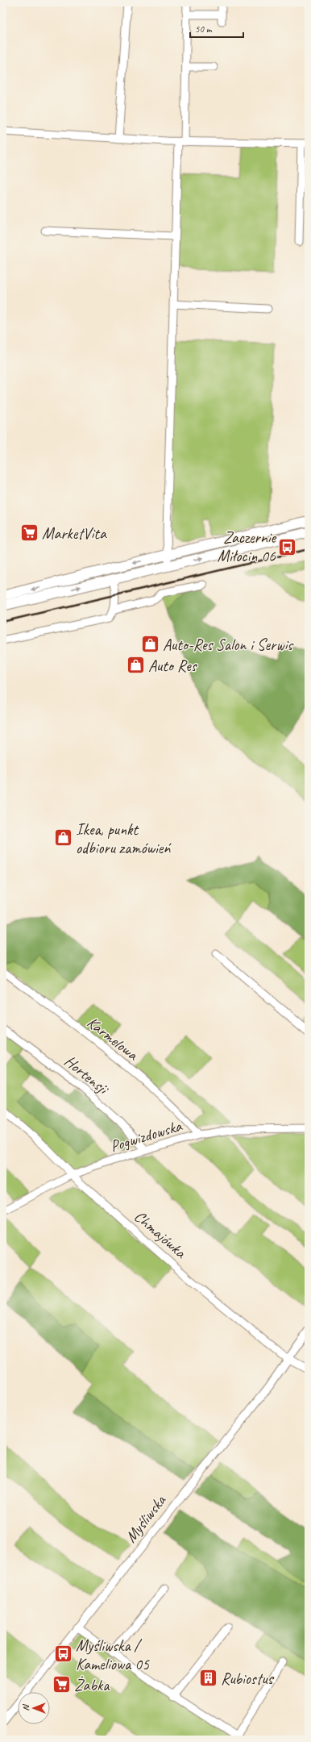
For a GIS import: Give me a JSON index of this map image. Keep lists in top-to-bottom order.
{
  "streets": {
    "street": [
      "Karmelowa",
      "Hortensji",
      "Pogwizdowska",
      "Chmajówka",
      "Myśliwska"
    ]
  },
  "crossings": [
    ["Karmelowa", "Pogwizdowska"],
    ["Hortensji", "Pogwizdowska"],
    ["Pogwizdowska", "Chmajówka"],
    ["Chmajówka", "Myśliwska"]
  ],
  "places": {
    "supermarket": ["MarketVita", "Żabka"],
    "bus stop": ["Zaczernie Miłocin 06", "Myśliwska / Kameliowa 05"],
    "shop": ["Auto-Res Salon i Serwis", "Auto Res", "Ikea, punkt odbioru zamówień"],
    "building": ["Rubiostus"]
  },
  "scale_bar": "50 m",
  "north": "left"
}
